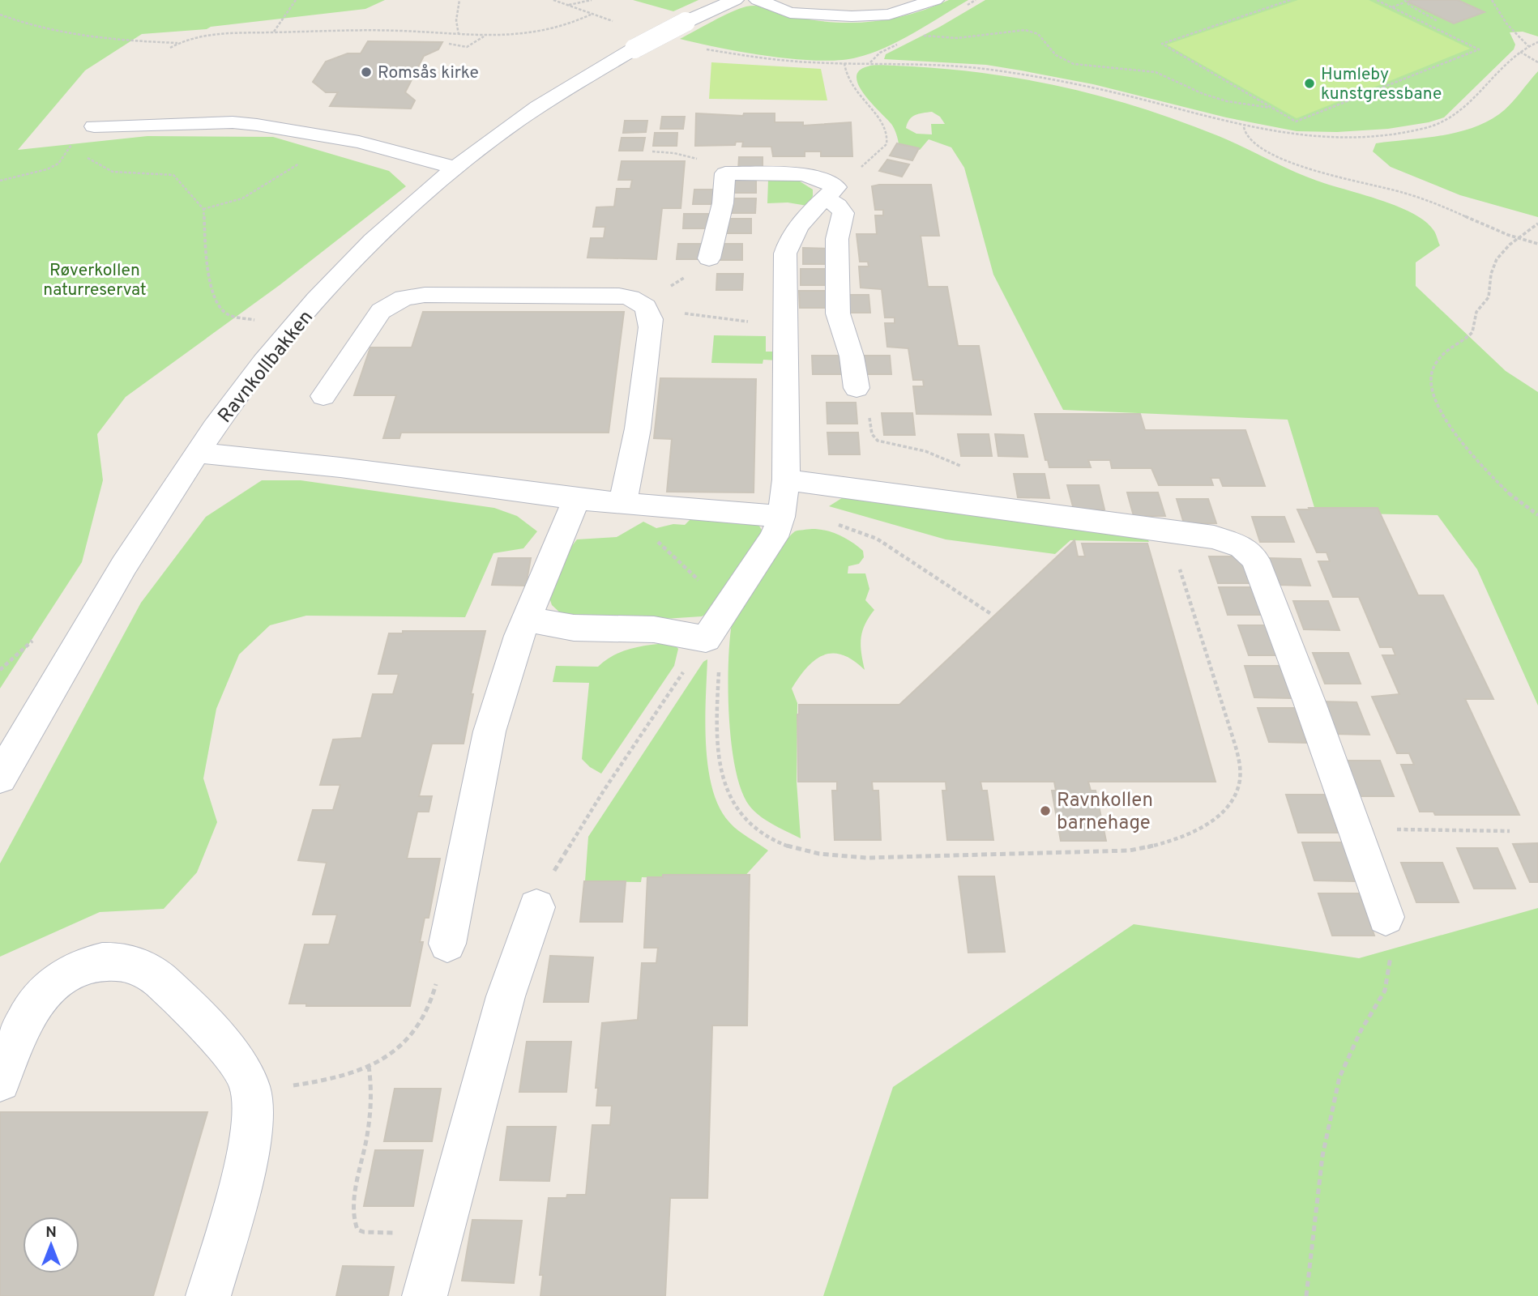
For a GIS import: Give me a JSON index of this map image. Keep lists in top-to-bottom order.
{
  "streets": {
    "street": ["Ravnkollbakken"]
  },
  "parks": ["Røverkollen naturreservat"],
  "places": ["Romsås kirke", "Humleby kunstgressbane", "Ravnkollen barnehage"],
  "north": "top"
}
